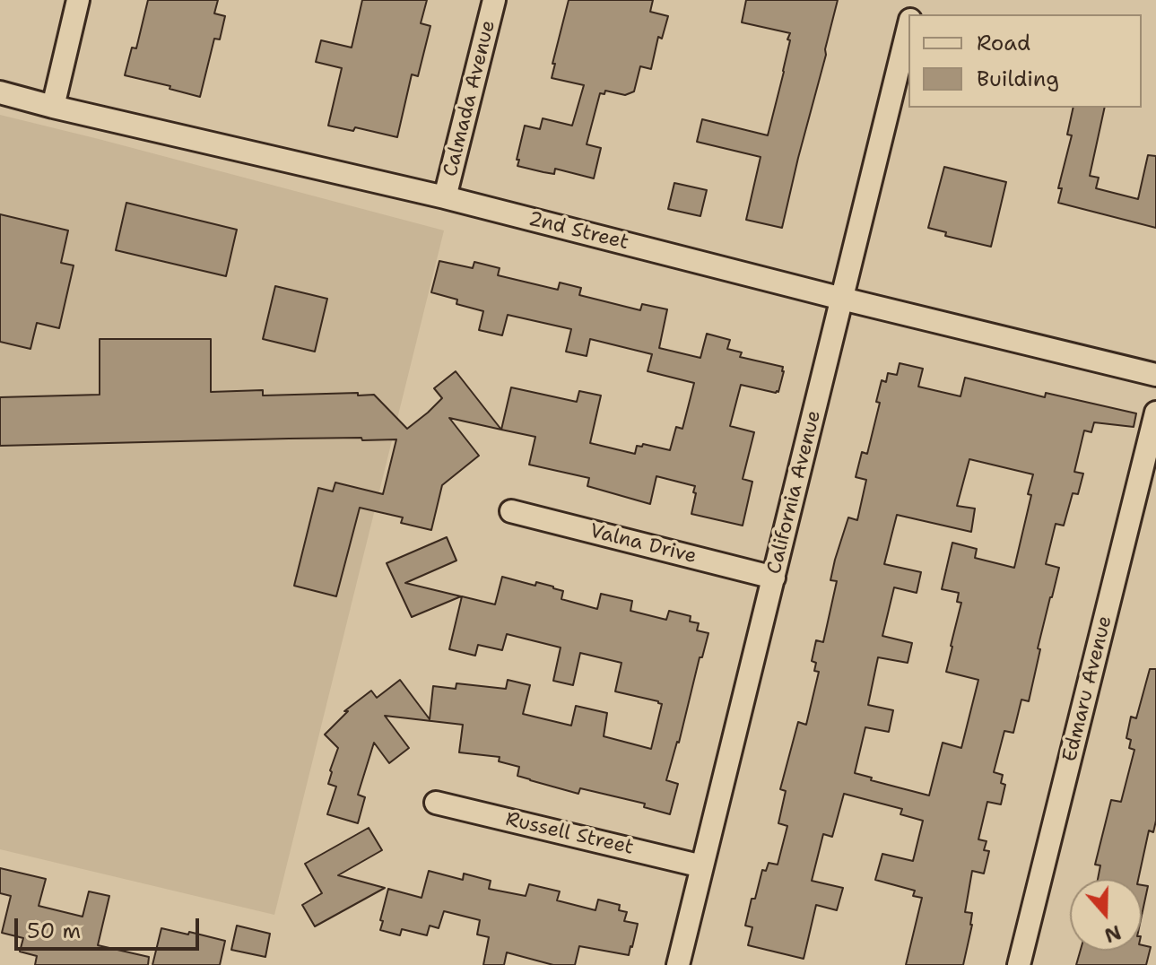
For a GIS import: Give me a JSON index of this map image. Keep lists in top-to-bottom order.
{
  "streets": {
    "street": [
      "Calmada Avenue",
      "2nd Street",
      "California Avenue",
      "Valna Drive",
      "Edmaru Avenue",
      "Russell Street"
    ]
  },
  "crossings": [
    ["Calmada Avenue", "2nd Street"],
    ["2nd Street", "California Avenue"],
    ["California Avenue", "Valna Drive"],
    ["California Avenue", "Russell Street"]
  ],
  "legend": ["Road", "Building"],
  "scale_bar": "50 m",
  "north": "bottom"
}
